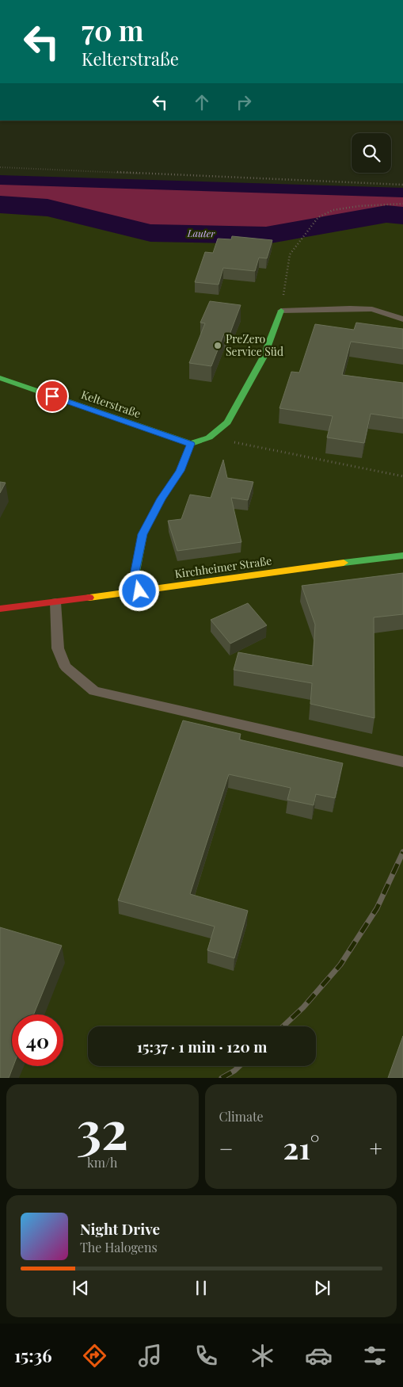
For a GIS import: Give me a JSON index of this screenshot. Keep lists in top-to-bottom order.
{
  "streets": {
    "street": ["Kelterstraße", "Kirchheimer Straße"]
  },
  "water": ["Lauter"],
  "places": ["PreZero Service Süd"],
  "page": {
    "turn": ["70 m", "Kelterstraße"],
    "limit": "40",
    "trip": "15:37 · 1 min · 120 m",
    "tile": [
      ["32", "km/h"],
      "Climate"
    ],
    "heat": ["−", "21°", "+"],
    "song": ["Night Drive", "The Halogens"],
    "tabs": "15:36"
  }
}
